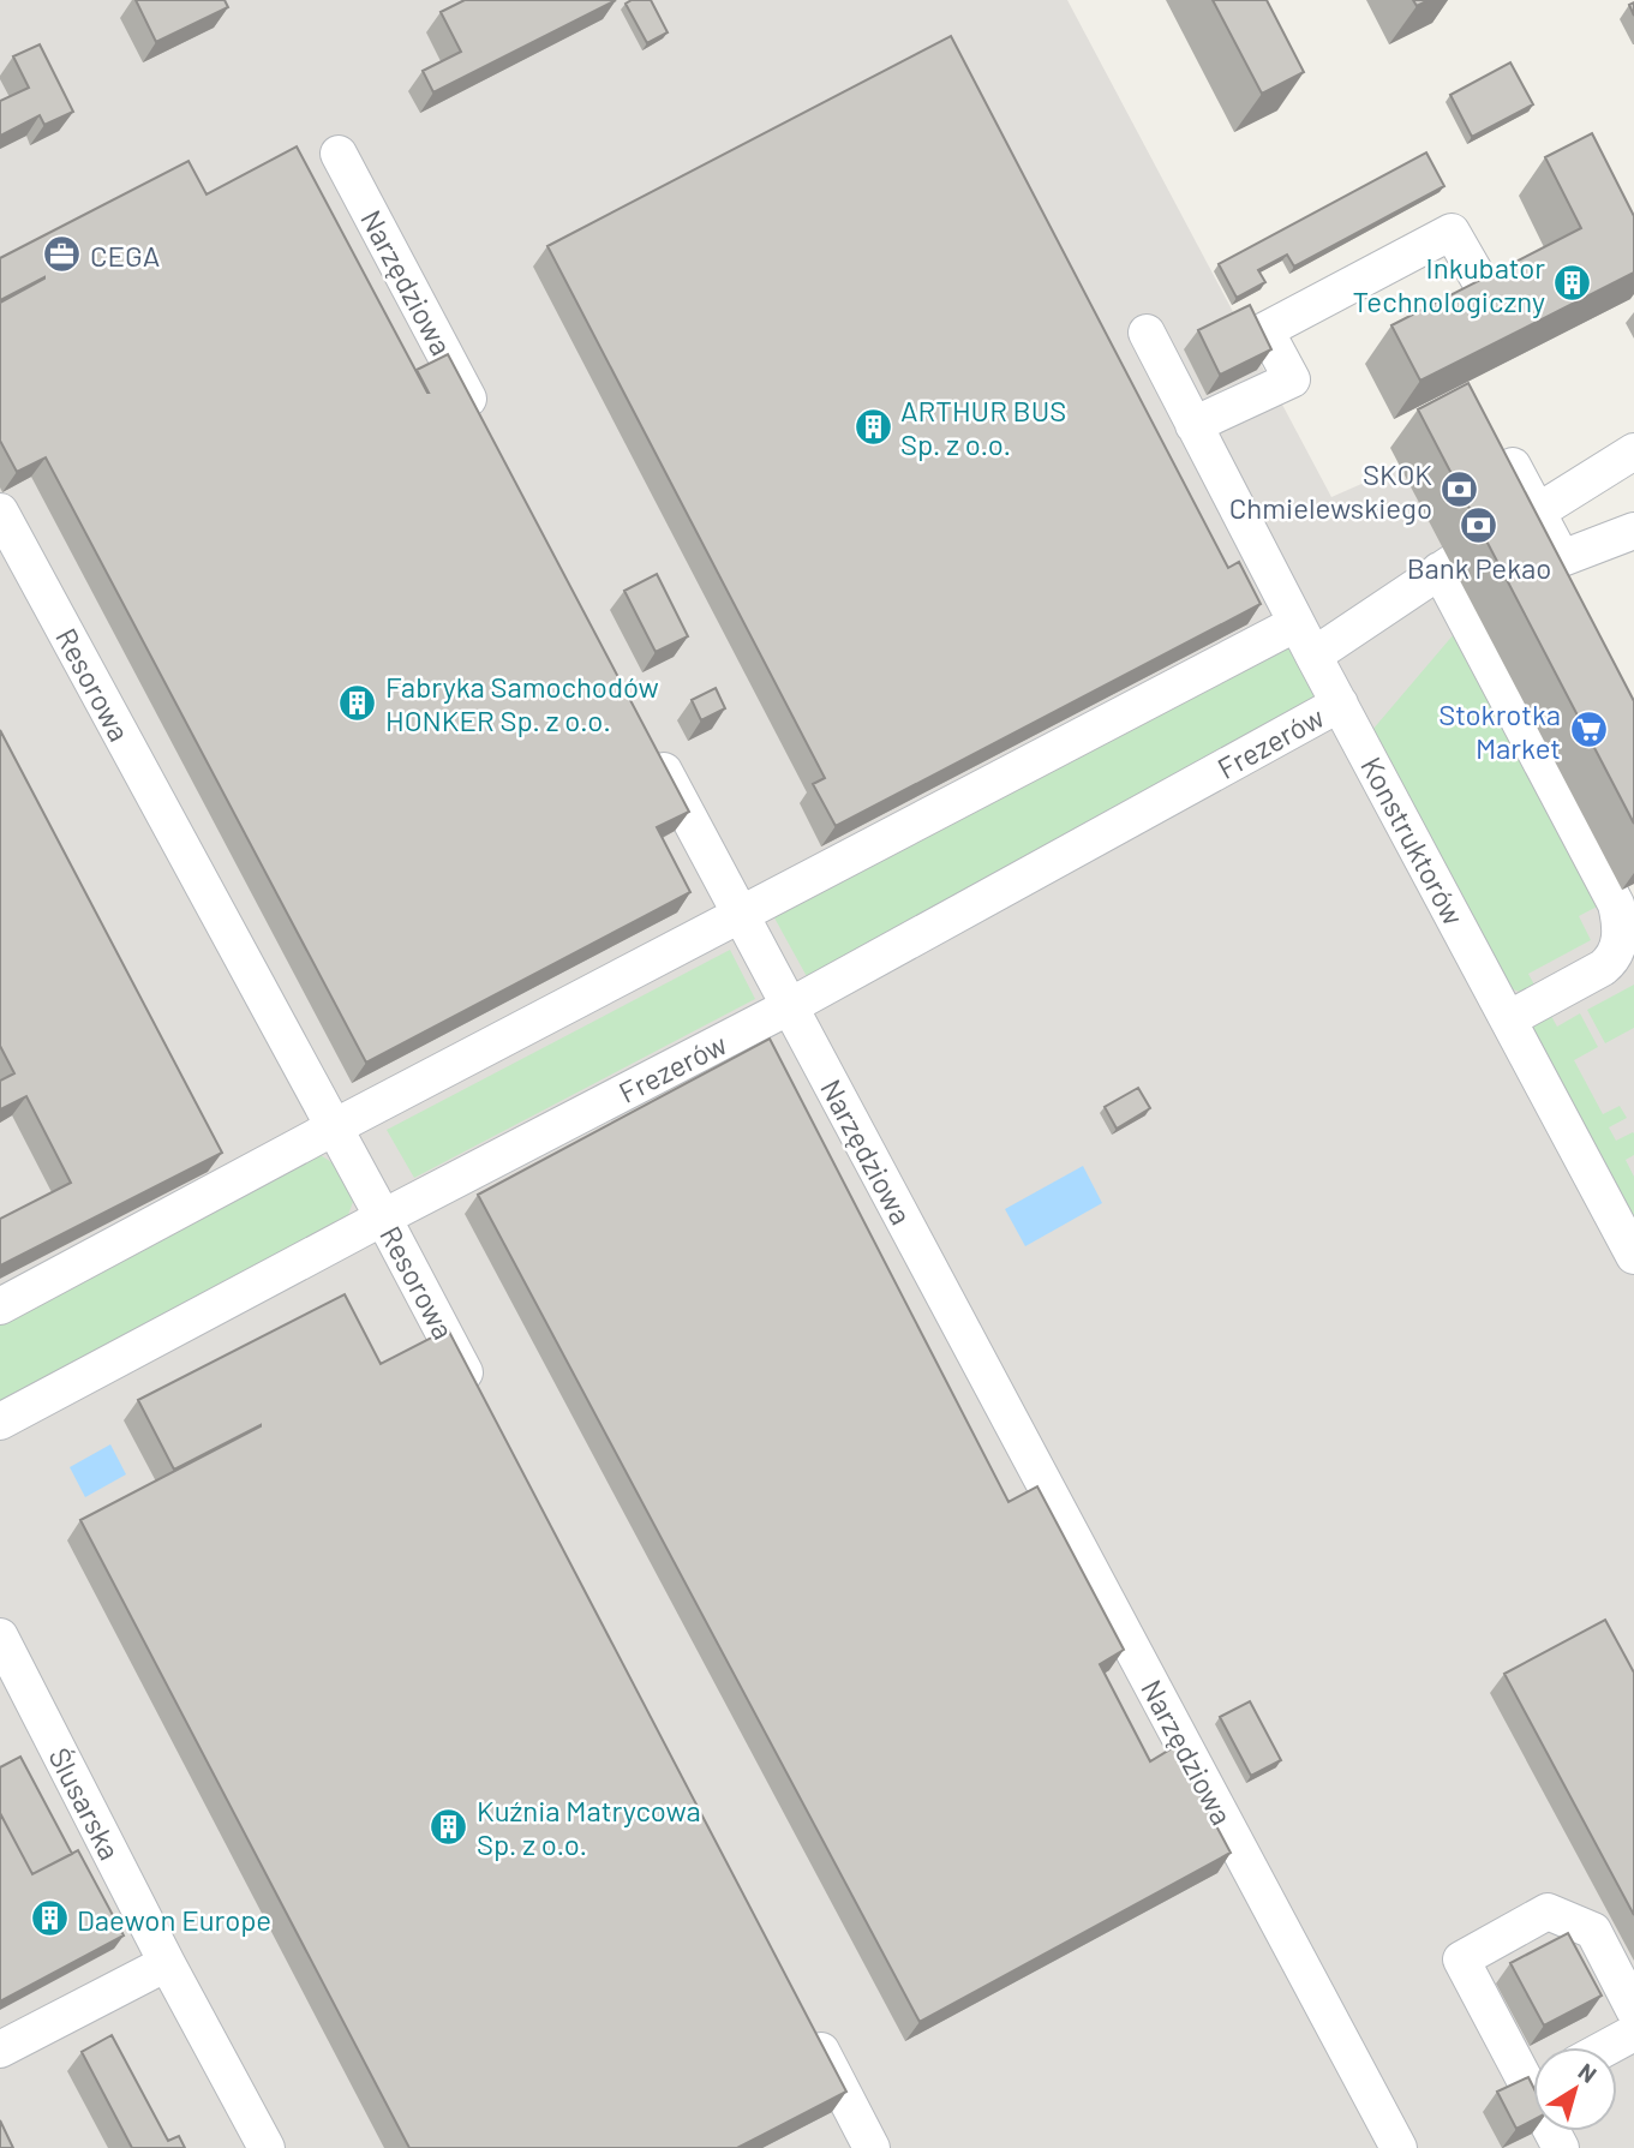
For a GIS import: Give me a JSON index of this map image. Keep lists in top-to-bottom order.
{
  "streets": {
    "street": [
      "Narzędziowa",
      "Resorowa",
      "Frezerów",
      "Konstruktorów",
      "Ślusarska"
    ]
  },
  "crossings": [
    ["Narzędziowa", "Frezerów"],
    ["Resorowa", "Frezerów"],
    ["Frezerów", "Konstruktorów"]
  ],
  "places": {
    "office": ["CEGA"],
    "building": [
      "Inkubator Technologiczny",
      "ARTHUR BUS Sp. z o.o.",
      "Fabryka Samochodów HONKER Sp. z o.o.",
      "Kuźnia Matrycowa Sp. z o.o.",
      "Daewon Europe"
    ],
    "bank": ["SKOK Chmielewskiego", "Bank Pekao"],
    "supermarket": ["Stokrotka Market"]
  },
  "north": "top right"
}
